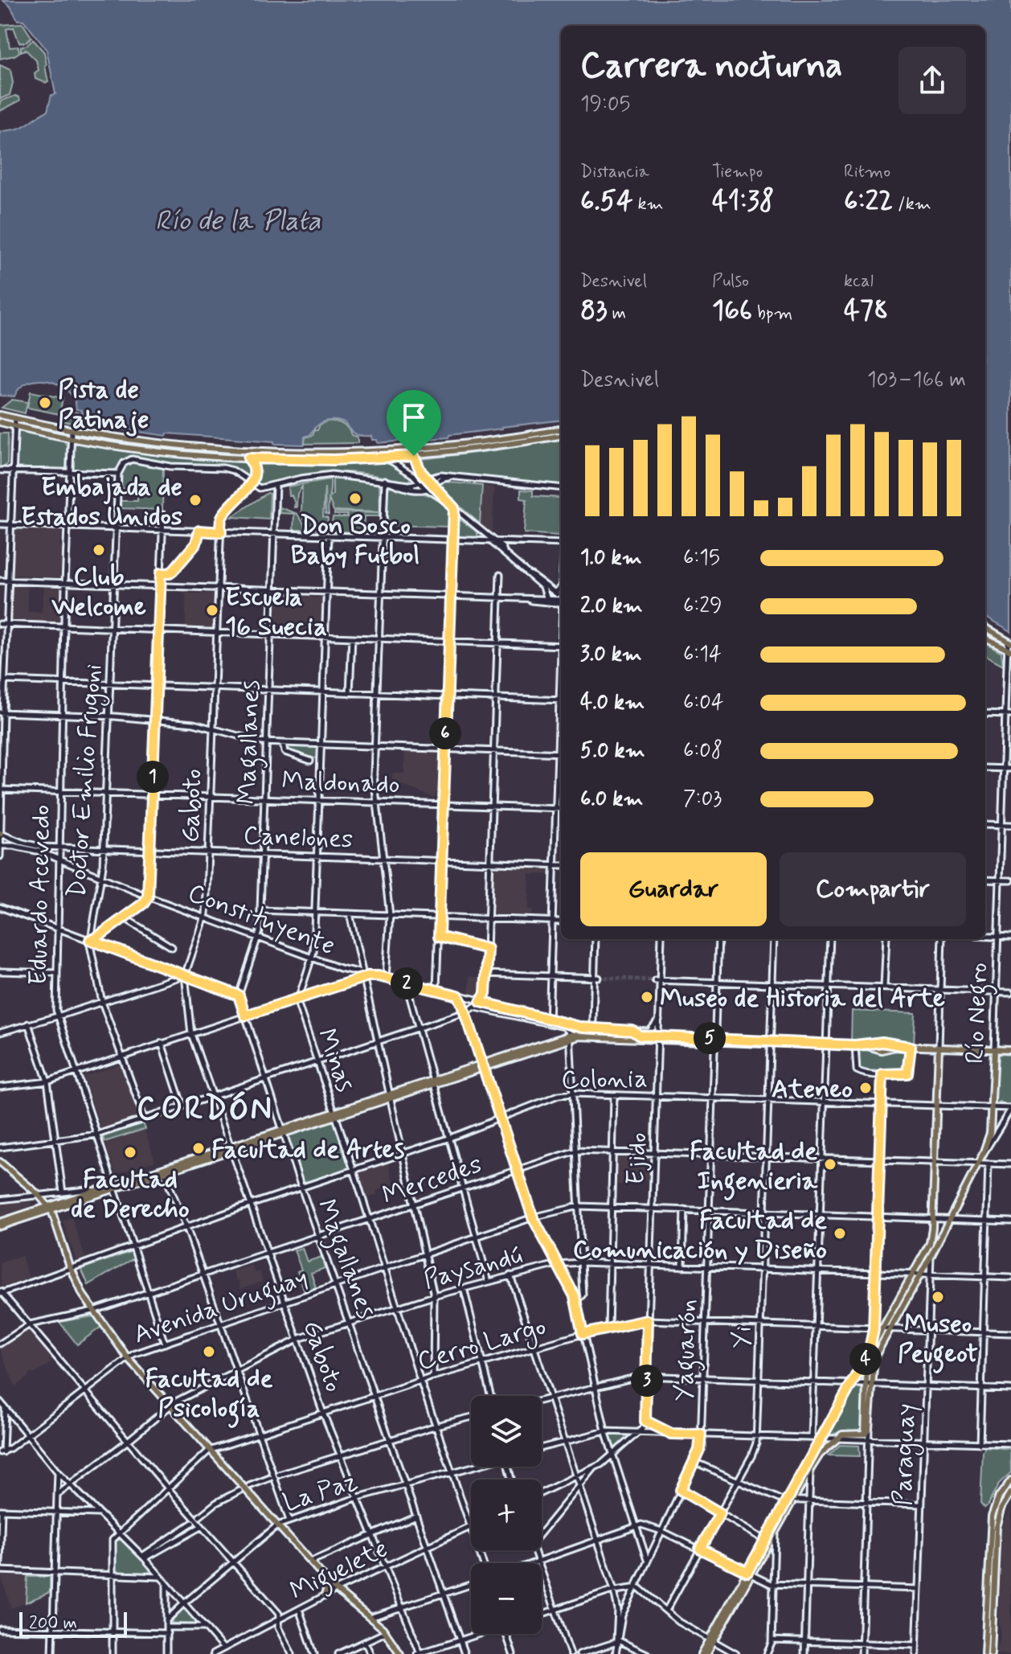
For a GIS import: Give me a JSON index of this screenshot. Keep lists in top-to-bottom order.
{
  "streets": {
    "main road": ["Río Negro"],
    "street": [
      "Magallanes",
      "Doctor Emilio Frugoni",
      "Maldonado",
      "Gaboto",
      "Canelones",
      "Eduardo Acevedo",
      "Constituyente",
      "Minas",
      "Colonia",
      "Ejido",
      "Mercedes",
      "Paysandú",
      "Avenida Uruguay",
      "Yi",
      "Cerro Largo",
      "Yaguarón",
      "Paraguay",
      "La Paz",
      "Miguelete"
    ]
  },
  "crossings": [
    ["Magallanes", "Maldonado"],
    ["Magallanes", "Canelones"],
    ["Magallanes", "Constituyente"],
    ["Magallanes", "Colonia"],
    ["Magallanes", "Mercedes"],
    ["Magallanes", "Paysandú"],
    ["Magallanes", "Avenida Uruguay"],
    ["Magallanes", "Cerro Largo"],
    ["Magallanes", "La Paz"],
    ["Magallanes", "Miguelete"],
    ["Doctor Emilio Frugoni", "Maldonado"],
    ["Doctor Emilio Frugoni", "Canelones"],
    ["Doctor Emilio Frugoni", "Constituyente"],
    ["Maldonado", "Gaboto"],
    ["Maldonado", "Eduardo Acevedo"],
    ["Gaboto", "Canelones"],
    ["Gaboto", "Constituyente"],
    ["Gaboto", "Colonia"],
    ["Gaboto", "Mercedes"],
    ["Gaboto", "Paysandú"],
    ["Gaboto", "Avenida Uruguay"],
    ["Gaboto", "Cerro Largo"],
    ["Gaboto", "La Paz"],
    ["Gaboto", "Miguelete"],
    ["Canelones", "Eduardo Acevedo"],
    ["Canelones", "Constituyente"],
    ["Eduardo Acevedo", "Constituyente"],
    ["Eduardo Acevedo", "Colonia"],
    ["Eduardo Acevedo", "Mercedes"],
    ["Eduardo Acevedo", "Avenida Uruguay"],
    ["Río Negro", "Colonia"],
    ["Río Negro", "Mercedes"],
    ["Río Negro", "Paysandú"],
    ["Río Negro", "Avenida Uruguay"],
    ["Río Negro", "Cerro Largo"],
    ["Río Negro", "Paraguay"],
    ["Minas", "Colonia"],
    ["Minas", "Mercedes"],
    ["Minas", "Paysandú"],
    ["Minas", "Avenida Uruguay"],
    ["Minas", "Cerro Largo"],
    ["Minas", "La Paz"],
    ["Minas", "Miguelete"],
    ["Colonia", "Ejido"],
    ["Colonia", "Yi"],
    ["Colonia", "Yaguarón"],
    ["Ejido", "Mercedes"],
    ["Ejido", "Paysandú"],
    ["Ejido", "Avenida Uruguay"],
    ["Ejido", "Cerro Largo"],
    ["Mercedes", "Yi"],
    ["Mercedes", "Yaguarón"],
    ["Paysandú", "Yi"],
    ["Paysandú", "Yaguarón"],
    ["Paysandú", "Paraguay"],
    ["Avenida Uruguay", "Yi"],
    ["Avenida Uruguay", "Yaguarón"],
    ["Yi", "Cerro Largo"],
    ["Cerro Largo", "Yaguarón"],
    ["Cerro Largo", "Paraguay"]
  ],
  "districts": ["CORDÓN"],
  "water": ["Río de la Plata"],
  "places": [
    "Pista de Patinaje",
    "Don Bosco Baby Futbol",
    "Embajada de Estados Unidos",
    "Club Welcome",
    "Escuela 16 Suecia",
    "Museo de Historia del Arte",
    "Ateneo",
    "Facultad de Artes",
    "Facultad de Derecho",
    "Facultad de Ingenieria",
    "Facultad de Comunicación y Diseño",
    "Museo Peugeot",
    "Facultad de Psicología"
  ],
  "scale_bar": "200 m",
  "page": {
    "heading": ["Carrera nocturna", "19:05"],
    "stats": [
      ["Distancia", "6.54 km"],
      ["Tiempo", "41:38"],
      ["Ritmo", "6:22 /km"],
      ["Desnivel", "83 m"],
      ["Pulso", "166 bpm"],
      ["kcal", "478"]
    ],
    "chart": ["Desnivel", "103–166 m"],
    "list": [
      {
        "name": "1.0 km",
        "note": "6:15"
      },
      {
        "name": "2.0 km",
        "note": "6:29"
      },
      {
        "name": "3.0 km",
        "note": "6:14"
      },
      {
        "name": "4.0 km",
        "note": "6:04"
      },
      {
        "name": "5.0 km",
        "note": "6:08"
      },
      {
        "name": "6.0 km",
        "note": "7:03"
      }
    ],
    "pins": [
      "6",
      "1",
      "2",
      "5",
      "4",
      "3"
    ],
    "buttons": ["Guardar", "Compartir"],
    "map_buttons": ["+", "−"],
    "scale": "200 m"
  }
}
